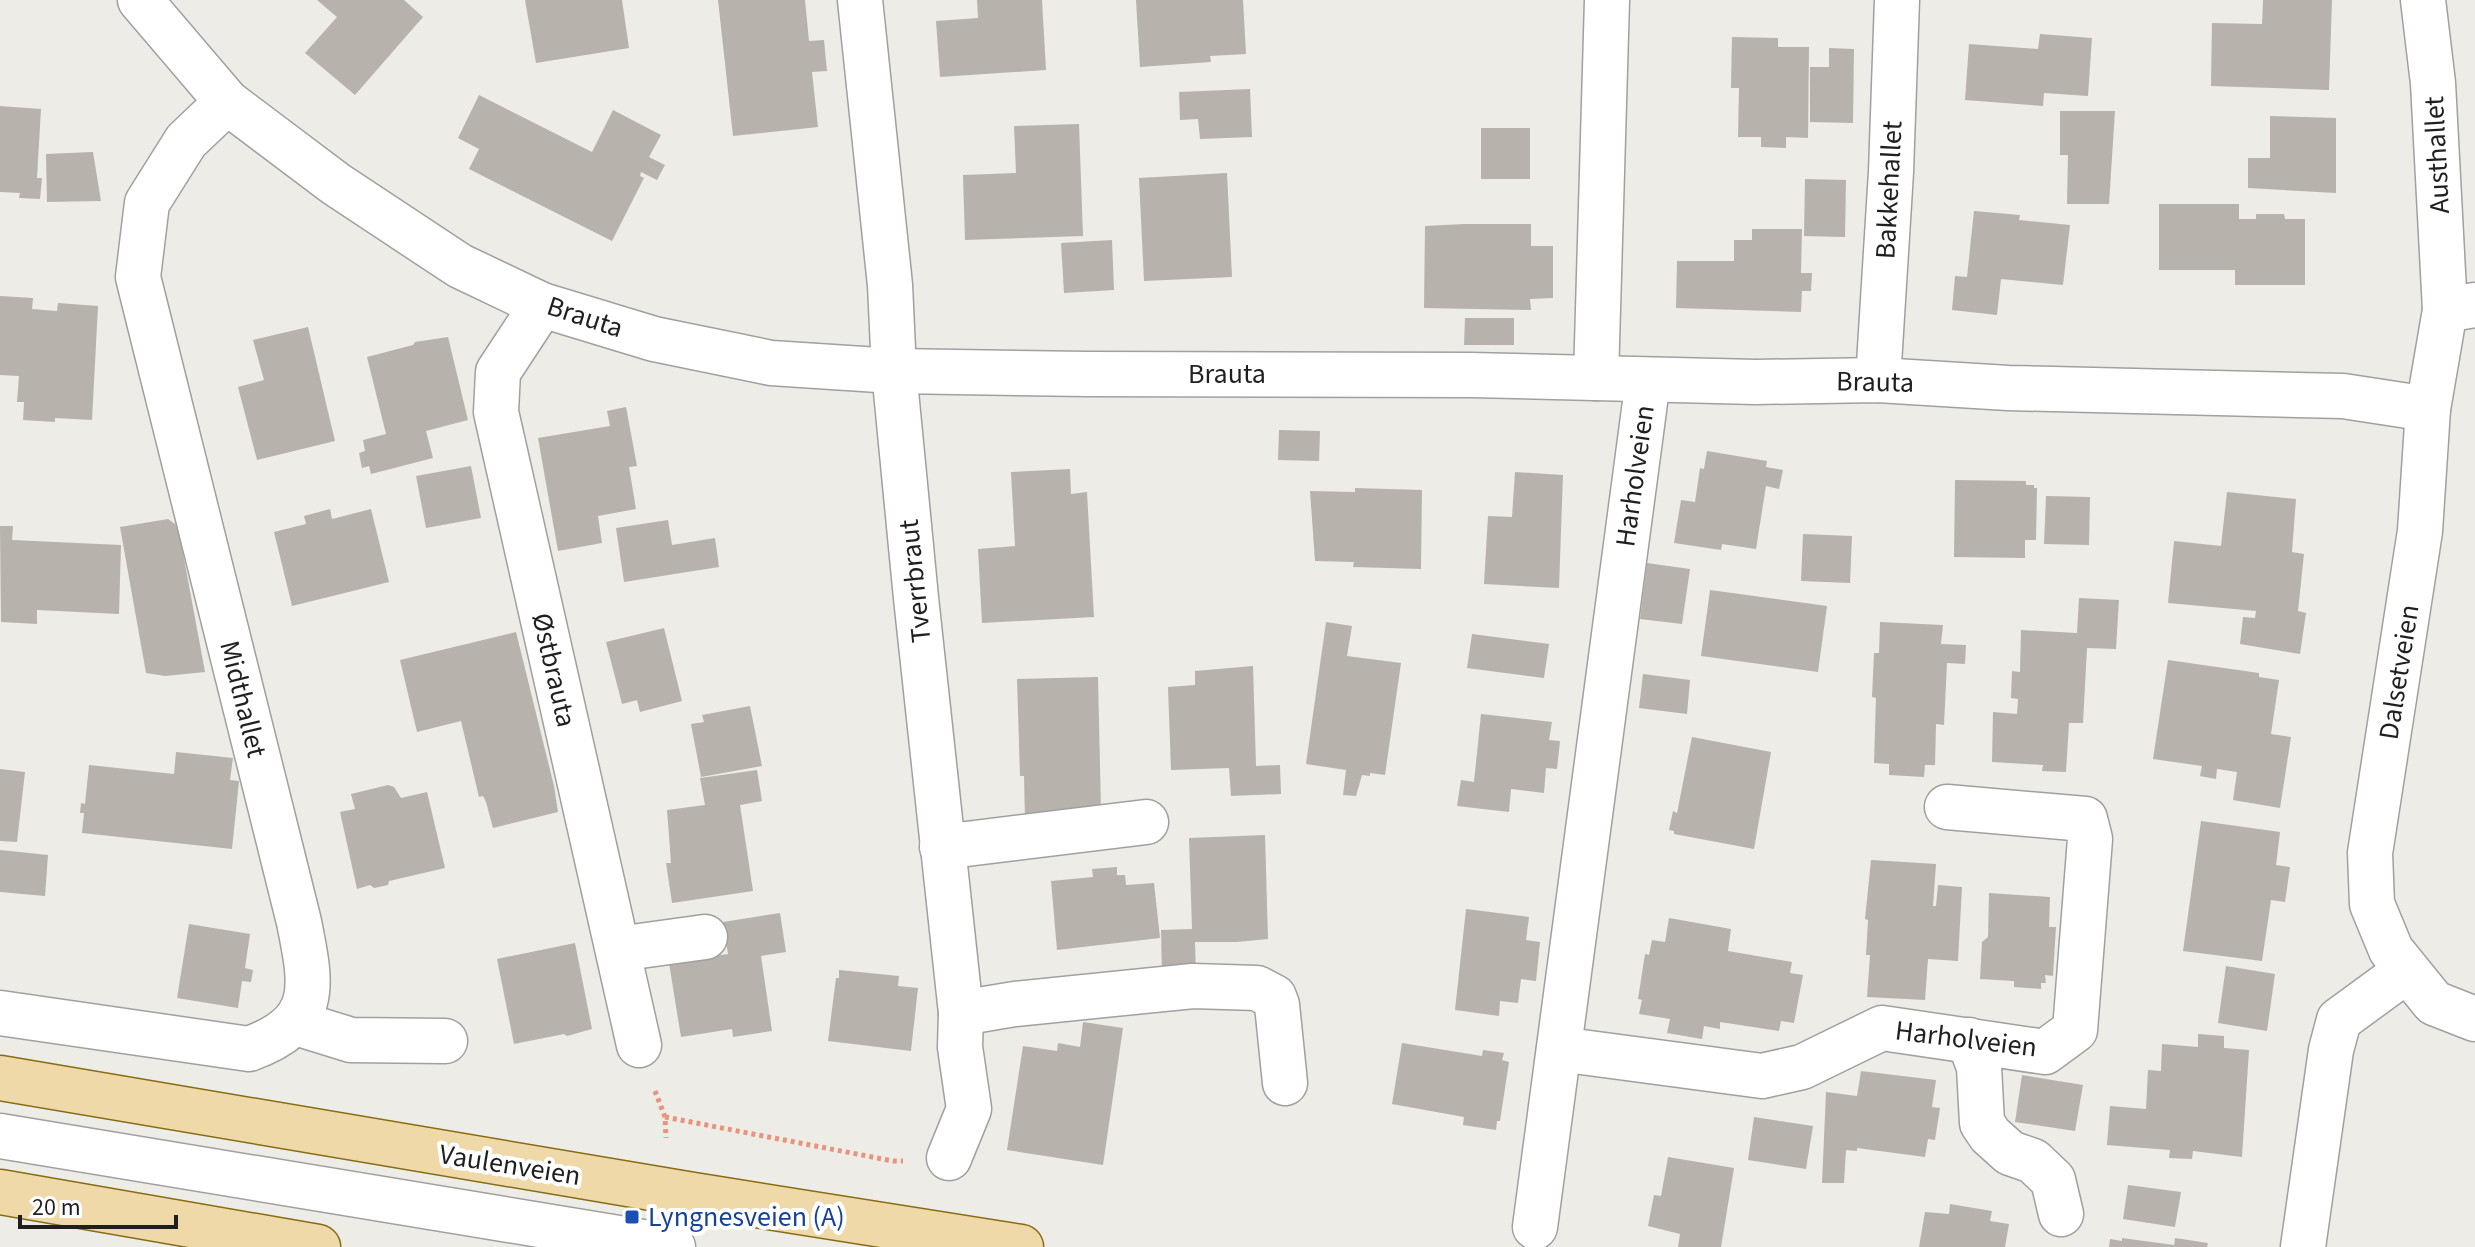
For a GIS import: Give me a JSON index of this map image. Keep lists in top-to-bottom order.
{
  "streets": {
    "main road": ["Vaulenveien"],
    "street": [
      "Austhallet",
      "Bakkehallet",
      "Brauta",
      "Harholveien",
      "Tverrbraut",
      "Østbrauta",
      "Dalsetveien",
      "Midthallet"
    ]
  },
  "crossings": [
    ["Austhallet", "Dalsetveien"],
    ["Bakkehallet", "Brauta"],
    ["Brauta", "Harholveien"],
    ["Brauta", "Tverrbraut"],
    ["Brauta", "Østbrauta"],
    ["Brauta", "Dalsetveien"],
    ["Brauta", "Midthallet"]
  ],
  "places": {
    "transit": ["Lyngnesveien (A)"]
  },
  "scale_bar": "20 m"
}
